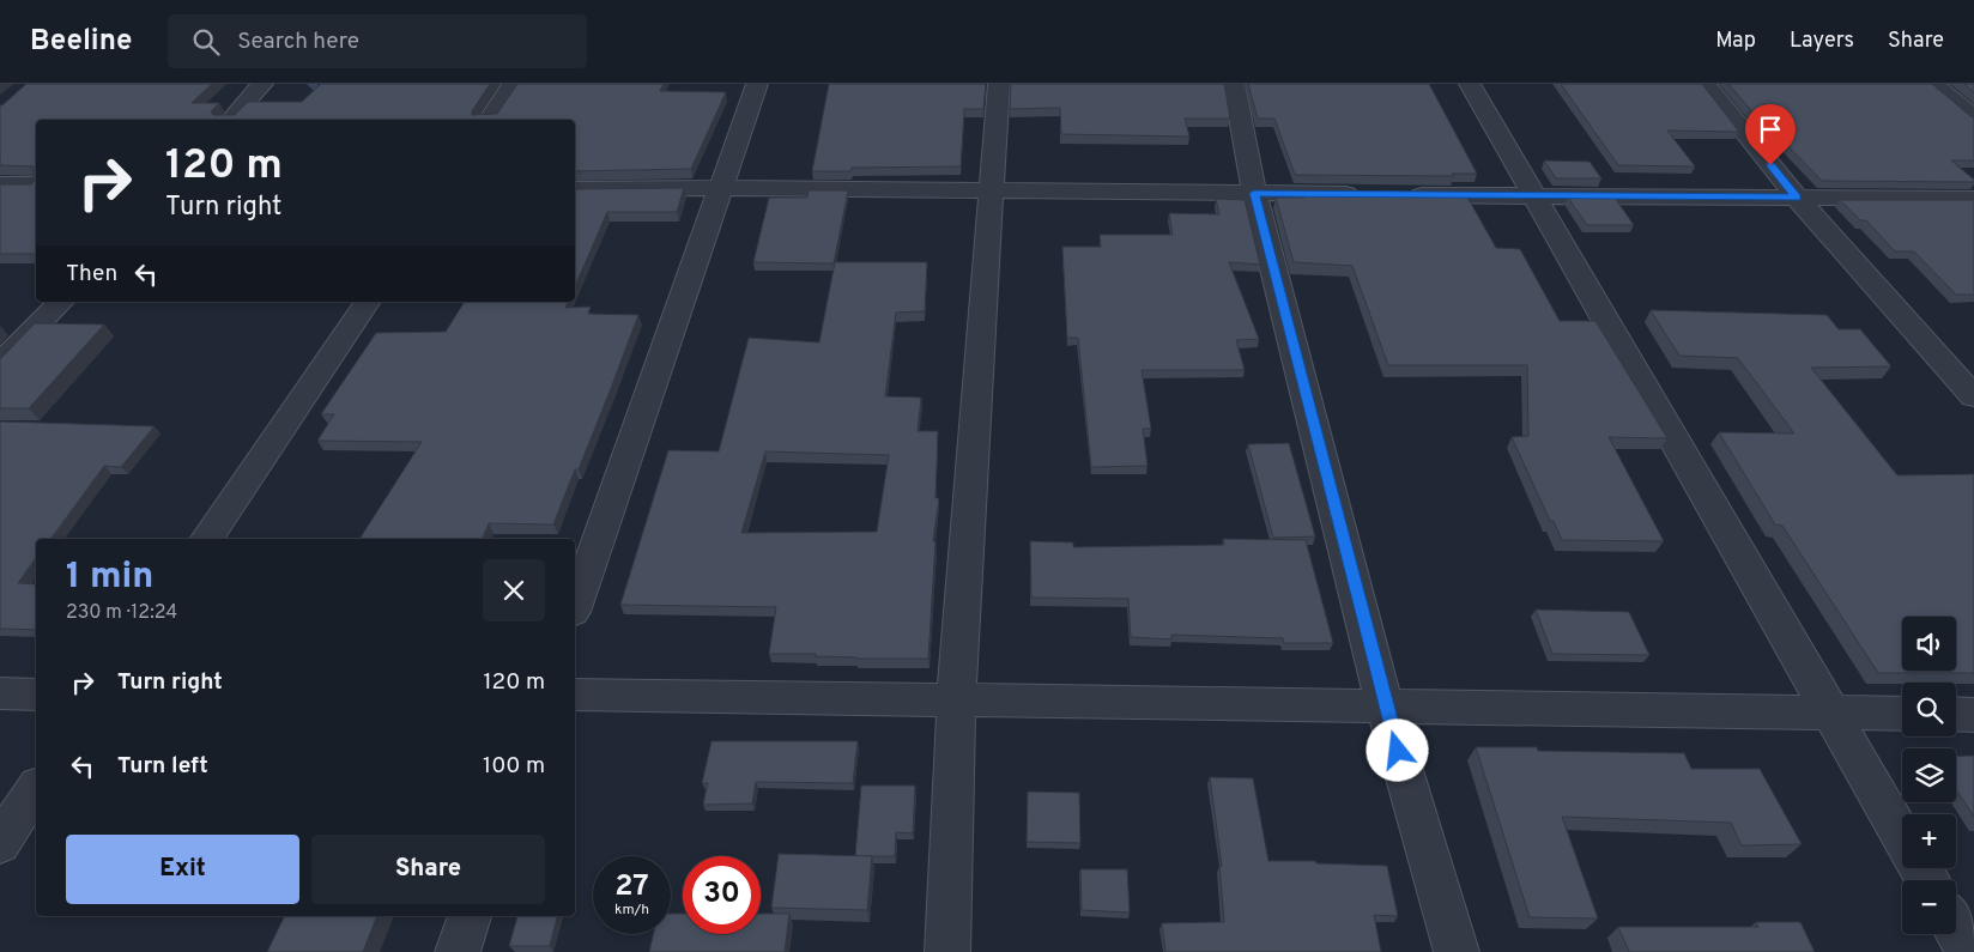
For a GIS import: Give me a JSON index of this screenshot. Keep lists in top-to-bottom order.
{
  "page": {
    "header": "Beeline",
    "search": "Search here",
    "nav": ["Map", "Layers", "Share"],
    "turn": ["120 m", "Turn right"],
    "then": "Then",
    "heading": ["1 min", "230 m · 12:24"],
    "map_buttons": ["+", "−"],
    "list": [
      {
        "name": "Turn right",
        "value": "120 m"
      },
      {
        "name": "Turn left",
        "value": "100 m"
      }
    ],
    "buttons": ["Exit", "Share"],
    "speed": "27 km/h",
    "limit": "30"
  }
}
